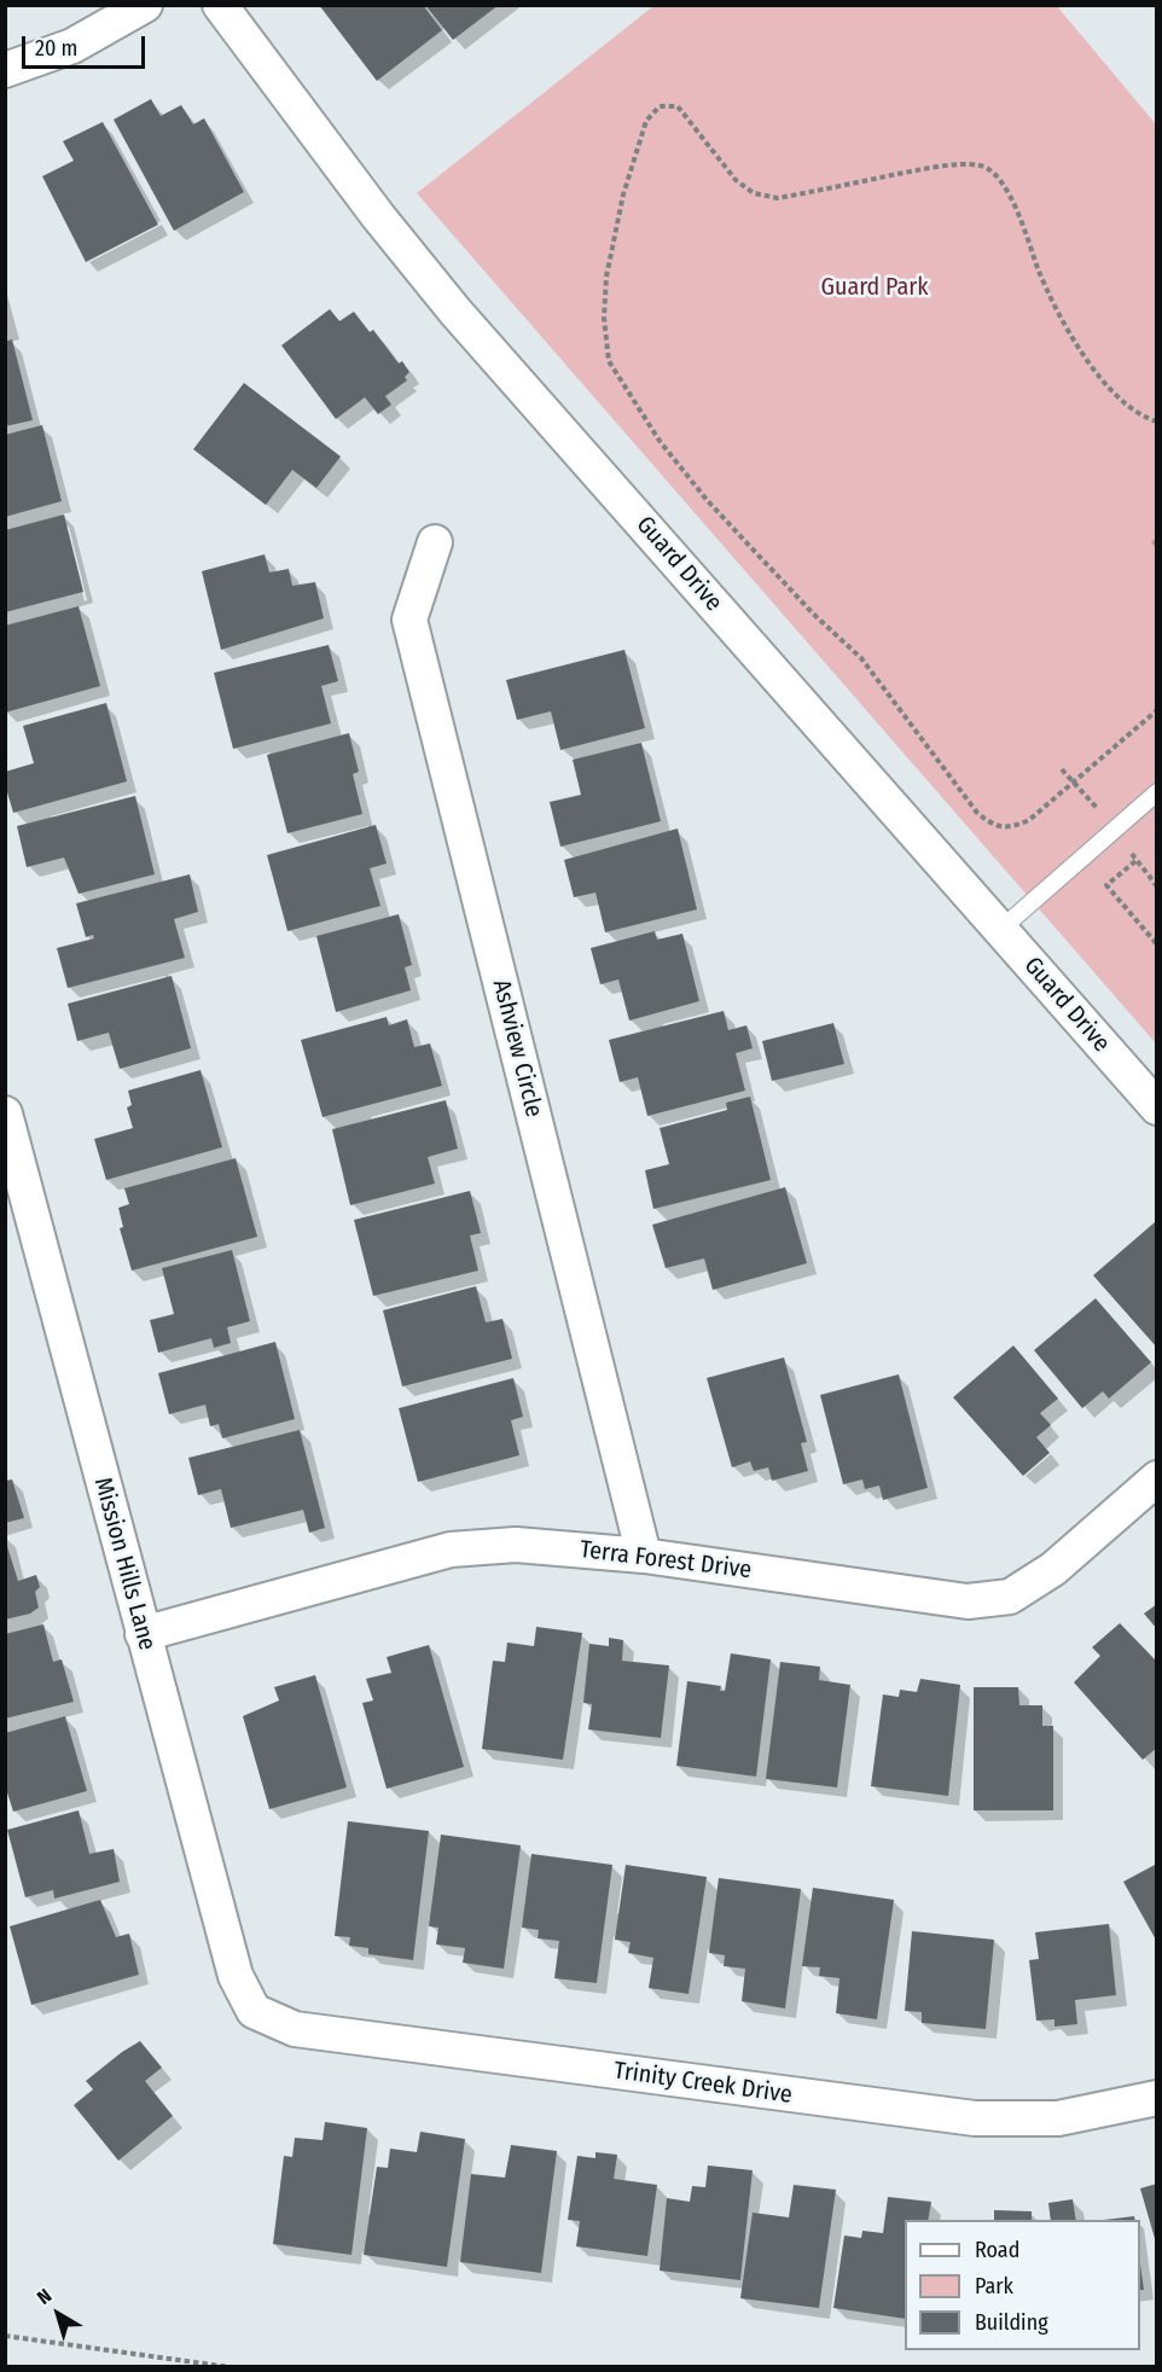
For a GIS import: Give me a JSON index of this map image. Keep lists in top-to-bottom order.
{
  "streets": {
    "street": [
      "Guard Drive",
      "Ashview Circle",
      "Terra Forest Drive",
      "Mission Hills Lane",
      "Trinity Creek Drive"
    ]
  },
  "crossings": [
    ["Ashview Circle", "Terra Forest Drive"],
    ["Terra Forest Drive", "Mission Hills Lane"],
    ["Mission Hills Lane", "Trinity Creek Drive"]
  ],
  "parks": ["Guard Park"],
  "legend": ["Road", "Park", "Building"],
  "scale_bar": "20 m",
  "north": "top left"
}
